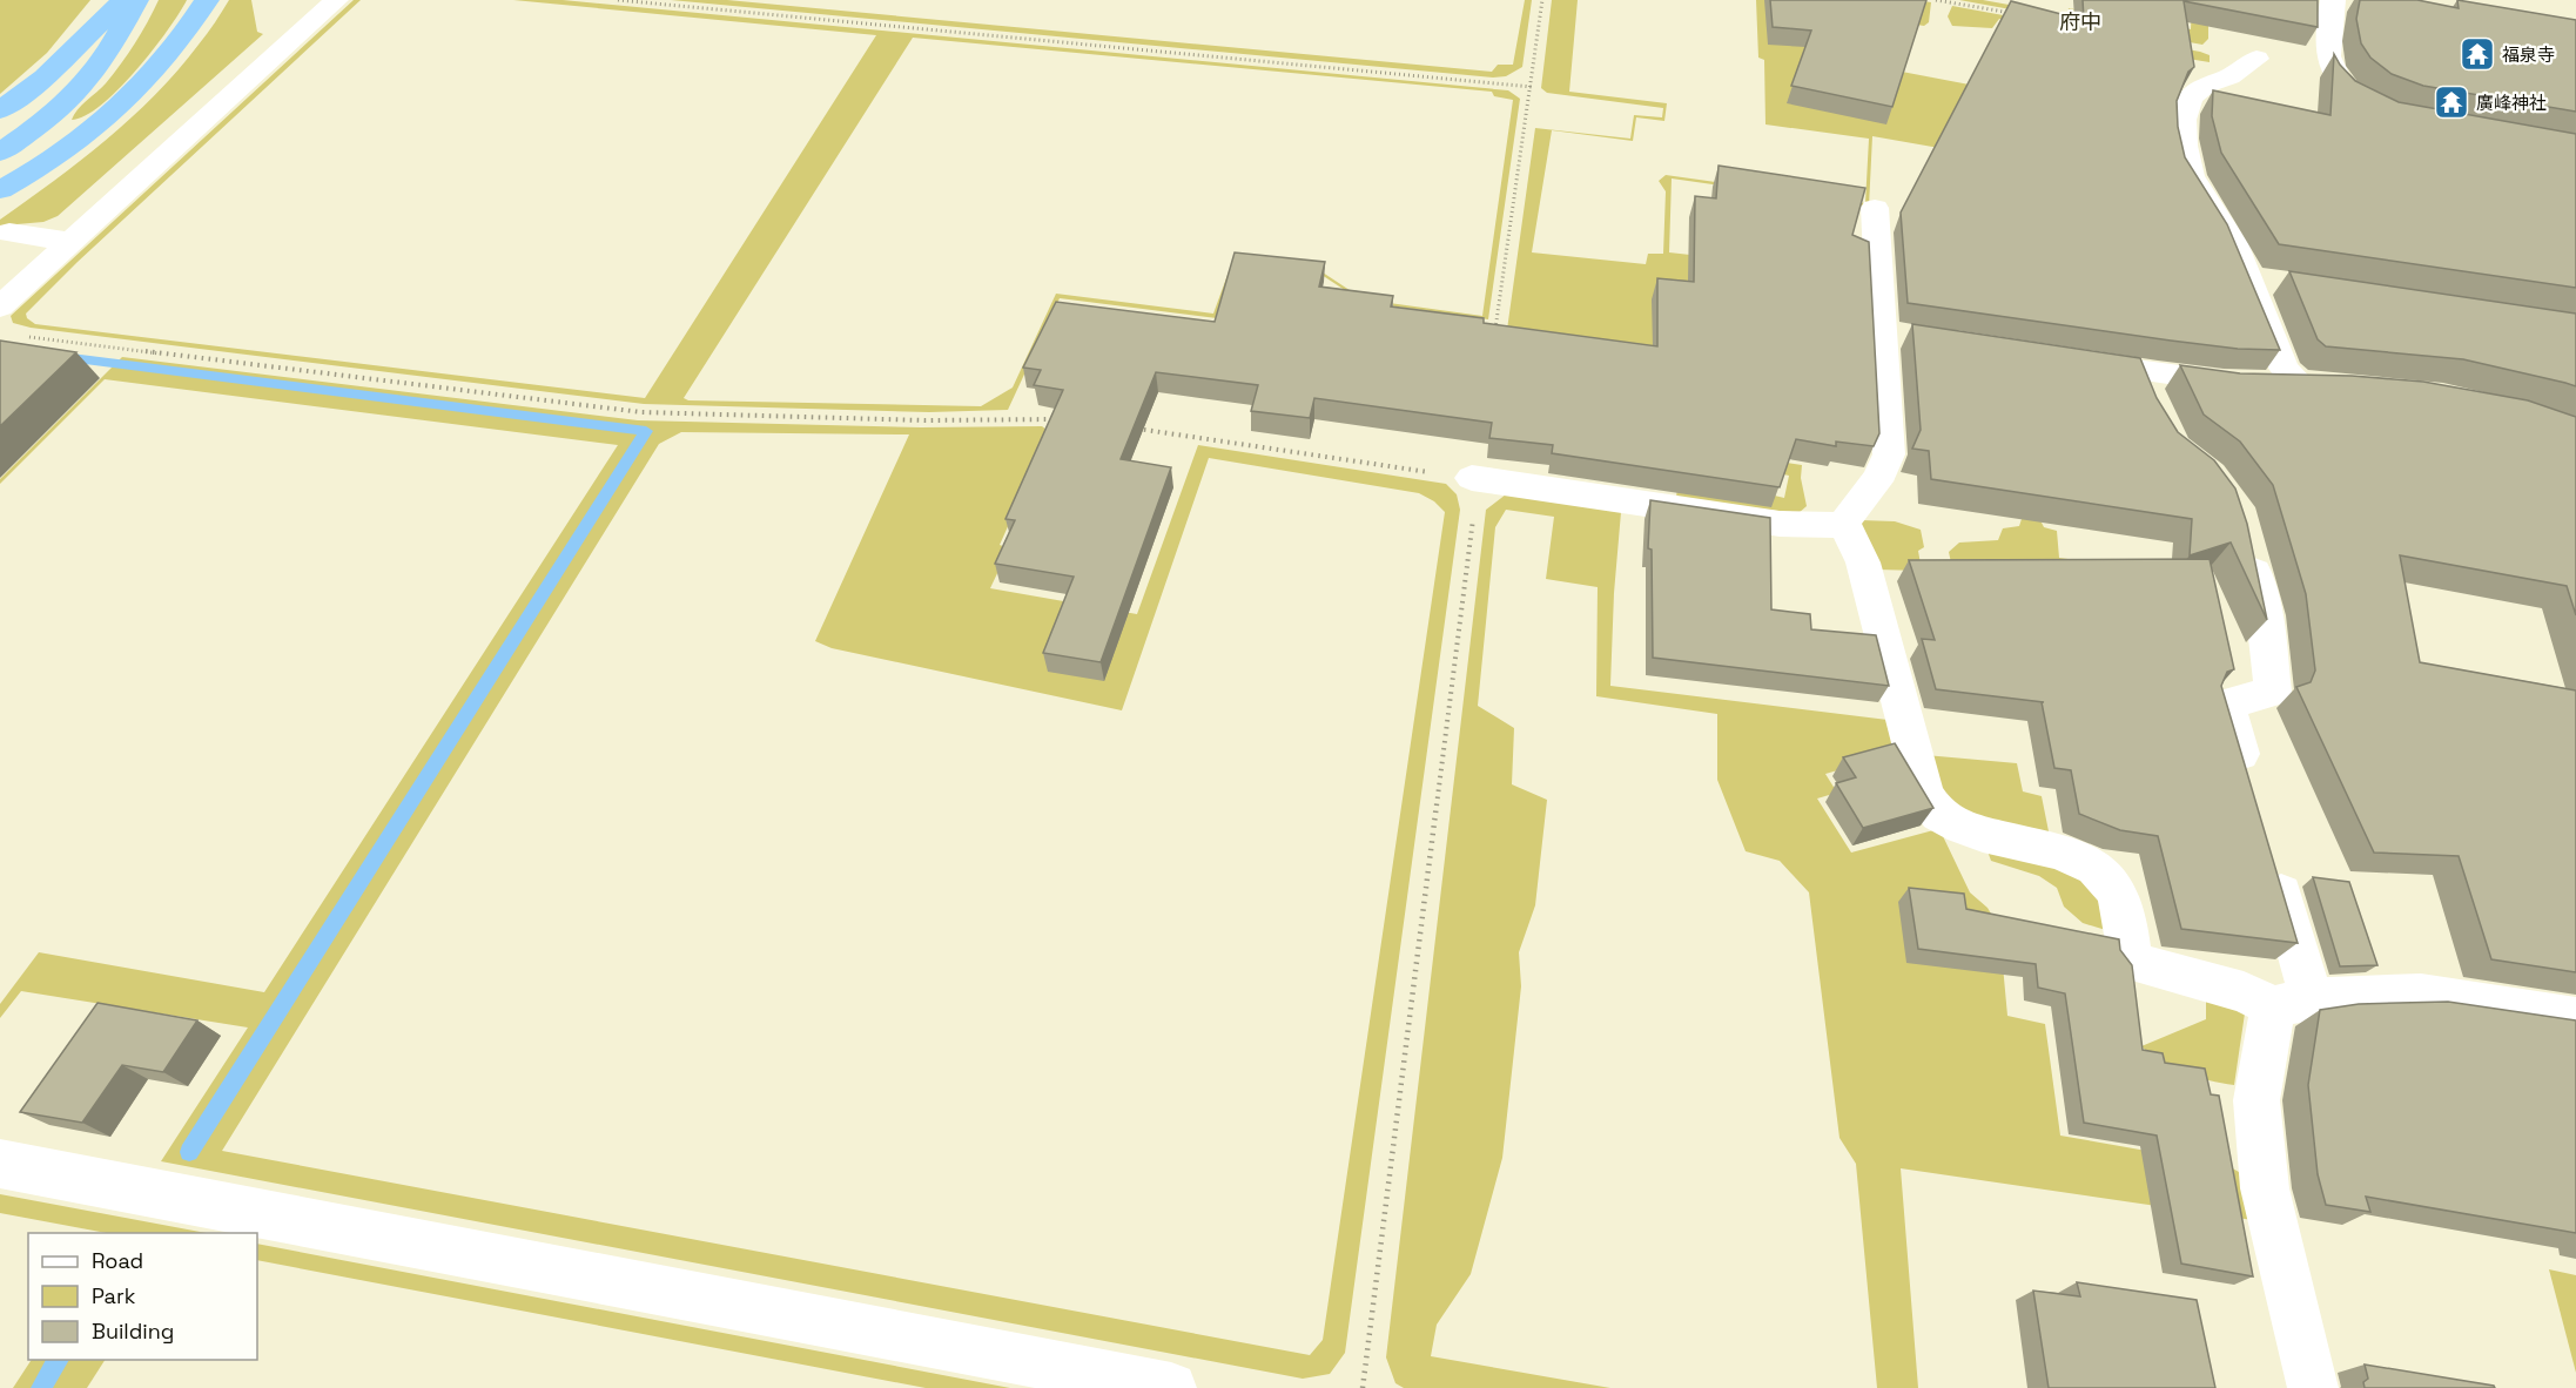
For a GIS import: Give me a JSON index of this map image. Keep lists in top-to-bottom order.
{
  "districts": ["府中"],
  "places": {
    "temple": ["福泉寺", "廣峰神社"]
  },
  "legend": ["Road", "Park", "Building"]
}
